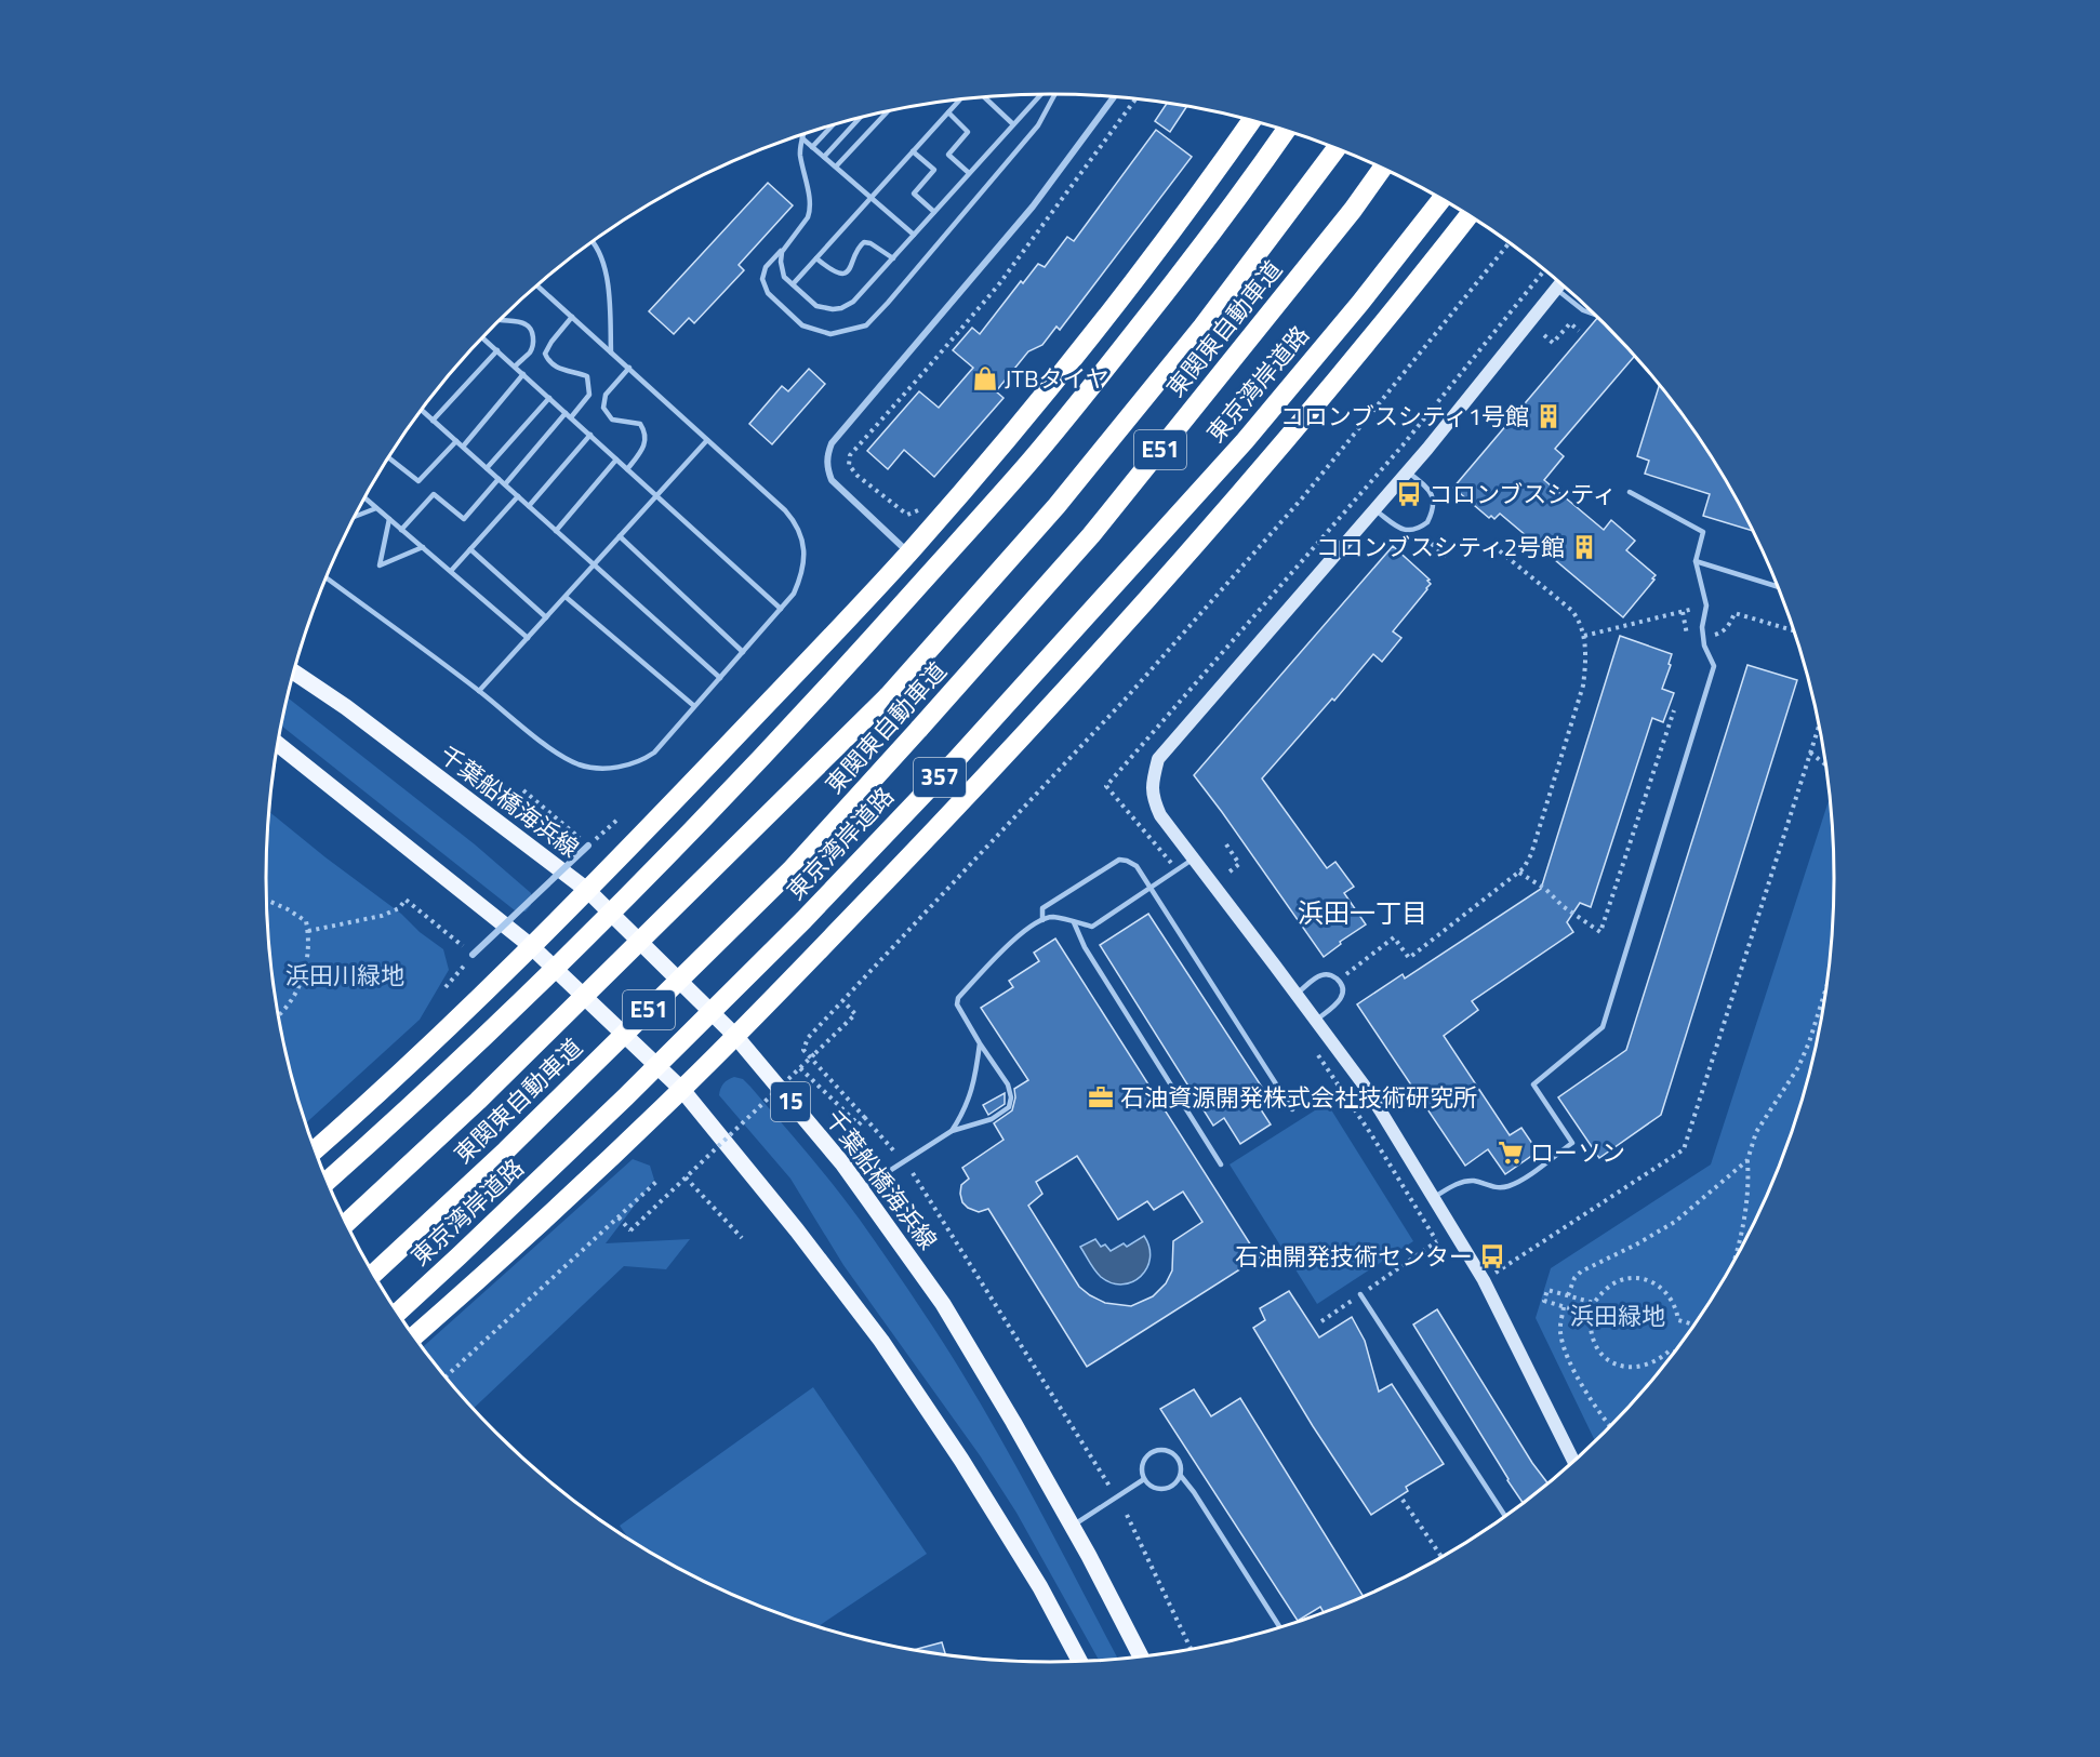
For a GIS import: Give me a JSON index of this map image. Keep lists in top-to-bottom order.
{
  "streets": {
    "highway": [
      "東関東自動車道",
      "東京湾岸道路",
      "E51",
      "357"
    ],
    "main road": ["千葉船橋海浜線", "15"]
  },
  "districts": ["浜田一丁目"],
  "parks": ["浜田川緑地", "浜田緑地"],
  "places": {
    "shop": ["JTBタイヤ"],
    "building": ["コロンブスシティ1号館", "コロンブスシティ2号館"],
    "bus stop": ["コロンブスシティ", "石油開発技術センター"],
    "office": ["石油資源開発株式会社技術研究所"],
    "supermarket": ["ローソン"]
  }
}
